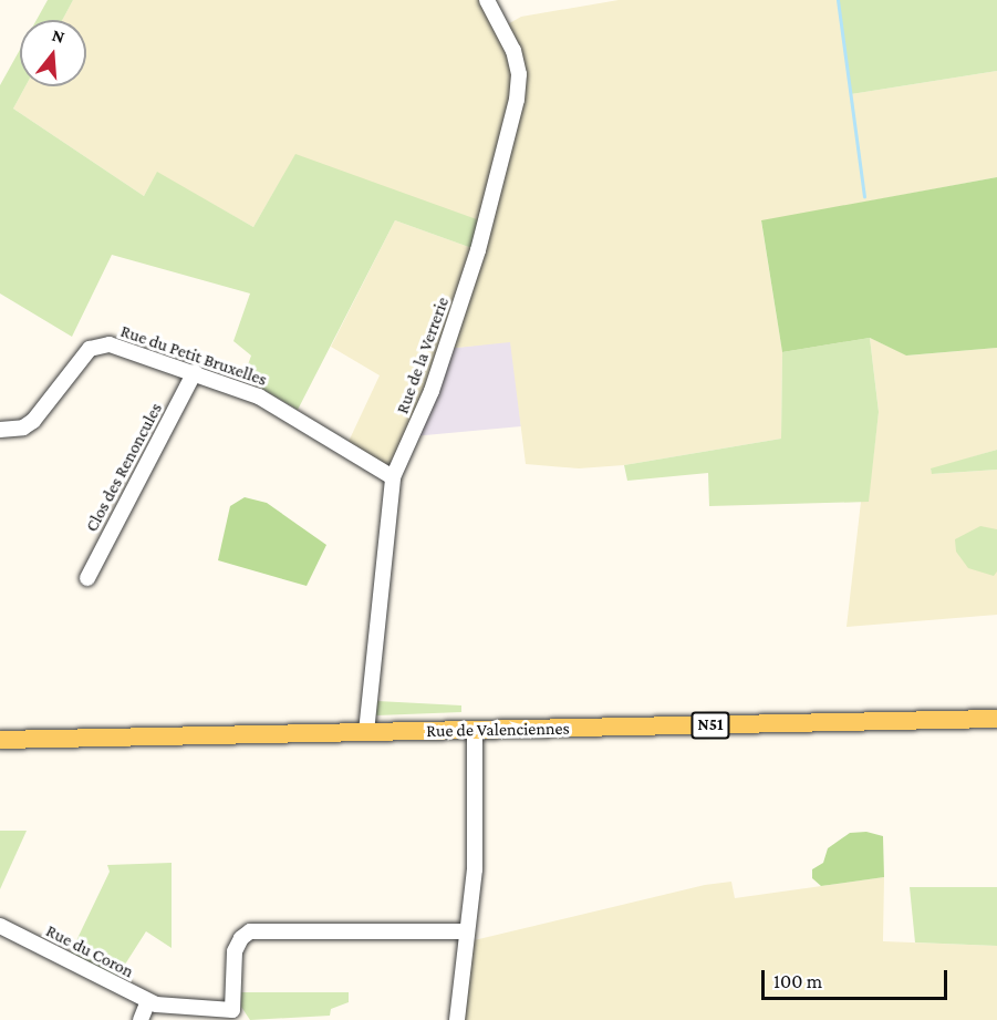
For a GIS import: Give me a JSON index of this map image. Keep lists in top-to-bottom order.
{
  "streets": {
    "main road": ["N51", "Rue de Valenciennes"],
    "street": [
      "Rue du Petit Bruxelles",
      "Rue de la Verrerie",
      "Clos des Renoncules",
      "Rue du Coron"
    ]
  },
  "crossings": [
    ["Rue du Petit Bruxelles", "Rue de la Verrerie"],
    ["Rue du Petit Bruxelles", "Clos des Renoncules"],
    ["Rue de la Verrerie", "Rue de Valenciennes"]
  ],
  "scale_bar": "100 m",
  "north": "top"
}
